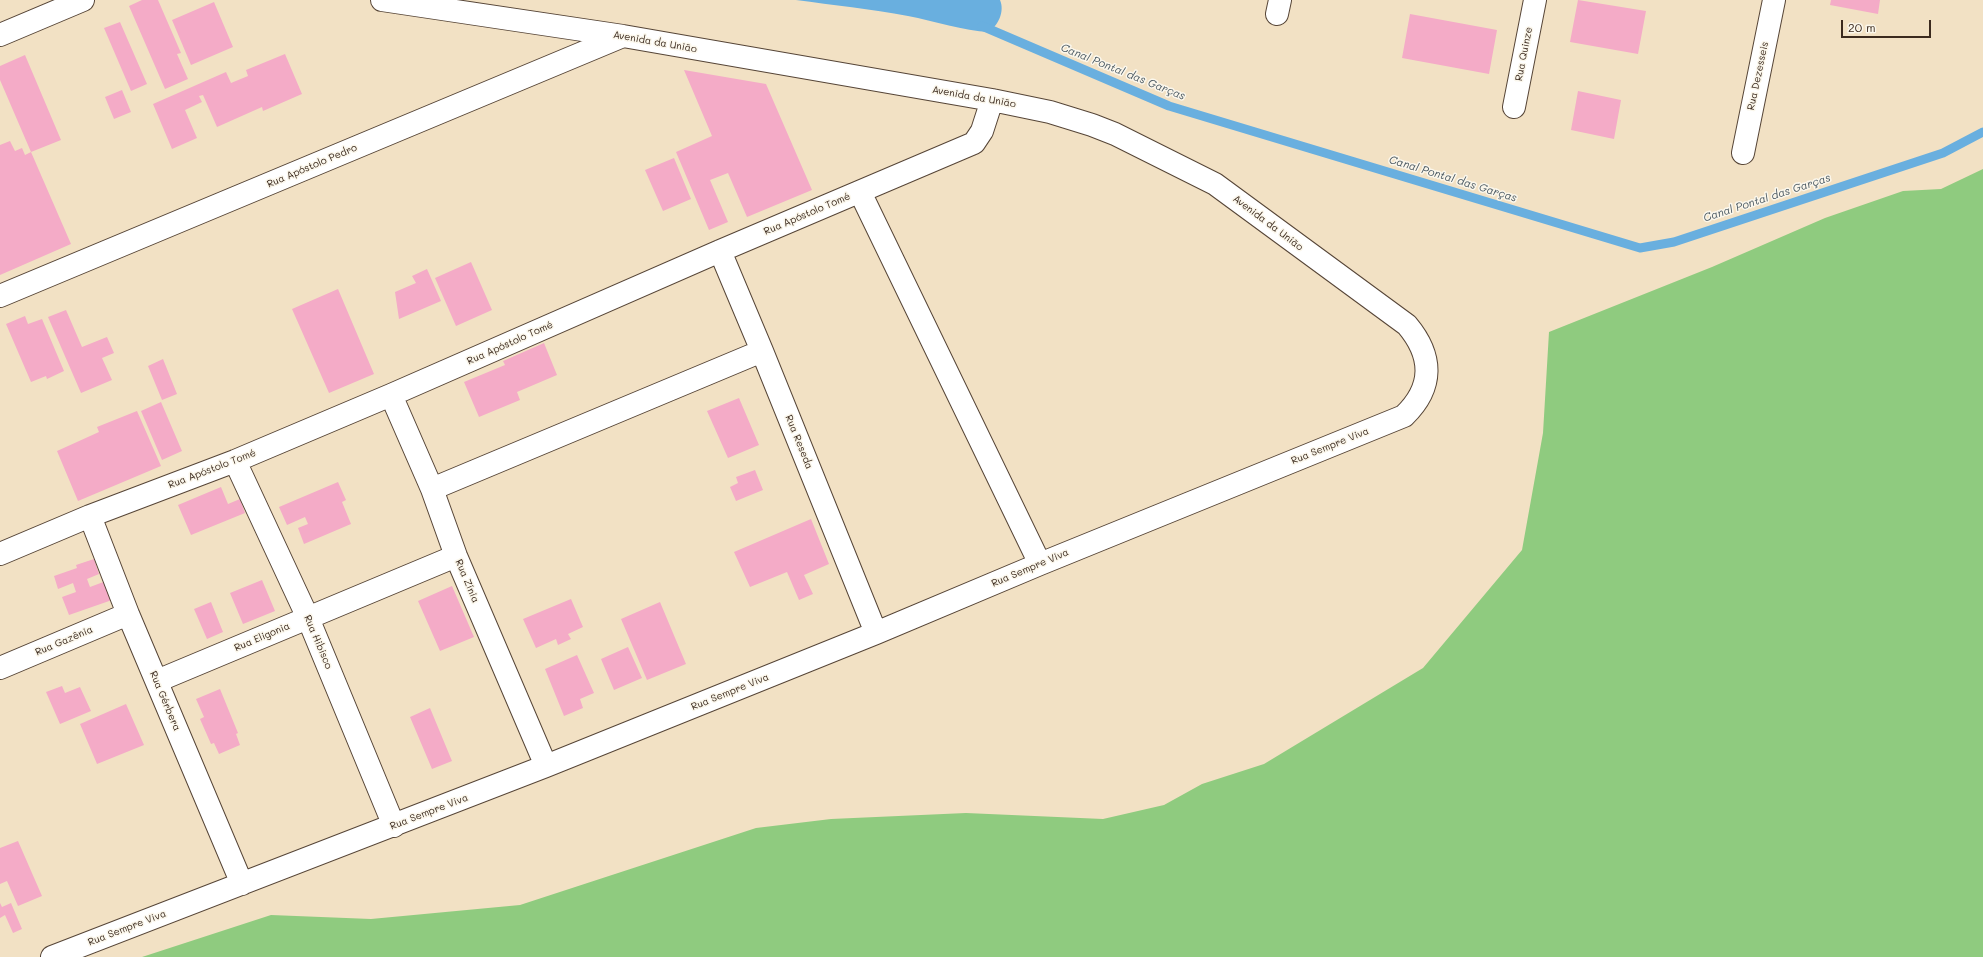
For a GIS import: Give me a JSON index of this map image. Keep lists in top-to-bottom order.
{
  "streets": {
    "street": [
      "Avenida da União",
      "Rua Quinze",
      "Rua Dezesseis",
      "Rua Apóstolo Pedro",
      "Rua Apóstolo Tomé",
      "Rua Reseda",
      "Rua Sempre Viva",
      "Rua Zínia",
      "Rua Eligonia",
      "Rua Gazênia",
      "Rua Hibisco",
      "Rua Gérbera"
    ]
  },
  "crossings": [
    ["Avenida da União", "Rua Apóstolo Pedro"],
    ["Avenida da União", "Rua Apóstolo Tomé"],
    ["Avenida da União", "Rua Sempre Viva"],
    ["Rua Apóstolo Tomé", "Rua Reseda"],
    ["Rua Apóstolo Tomé", "Rua Zínia"],
    ["Rua Apóstolo Tomé", "Rua Hibisco"],
    ["Rua Apóstolo Tomé", "Rua Gérbera"],
    ["Rua Reseda", "Rua Sempre Viva"],
    ["Rua Sempre Viva", "Rua Zínia"],
    ["Rua Sempre Viva", "Rua Hibisco"],
    ["Rua Sempre Viva", "Rua Gérbera"],
    ["Rua Zínia", "Rua Eligonia"],
    ["Rua Eligonia", "Rua Hibisco"],
    ["Rua Eligonia", "Rua Gérbera"],
    ["Rua Gazênia", "Rua Gérbera"]
  ],
  "water": ["Canal Pontal das Garças"],
  "scale_bar": "20 m"
}
